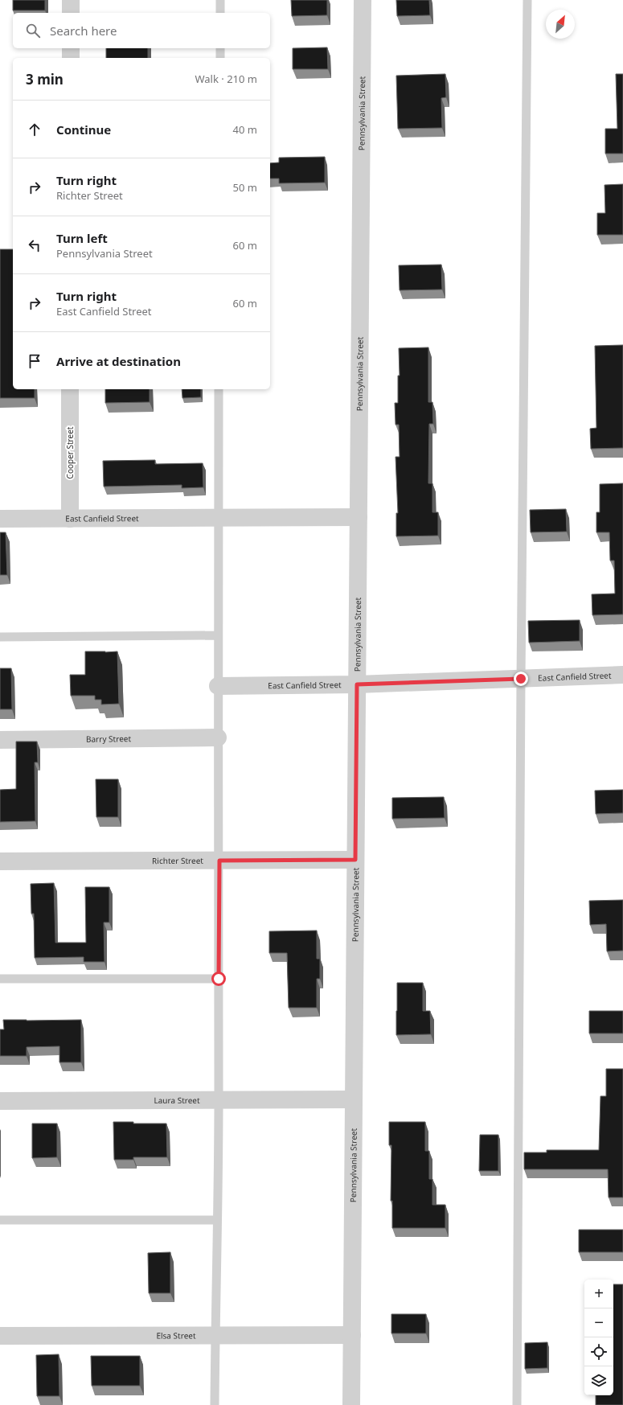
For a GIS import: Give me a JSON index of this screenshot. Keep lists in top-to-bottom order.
{
  "streets": {
    "street": [
      "Pennsylvania Street",
      "Cooper Street",
      "East Canfield Street",
      "Barry Street",
      "Richter Street",
      "Laura Street",
      "Elsa Street"
    ]
  },
  "crossings": [
    ["Pennsylvania Street", "East Canfield Street"],
    ["Pennsylvania Street", "Richter Street"],
    ["Pennsylvania Street", "Laura Street"],
    ["Pennsylvania Street", "Elsa Street"],
    ["Cooper Street", "East Canfield Street"]
  ],
  "north": "top right",
  "page": {
    "search": "Search here",
    "heading": ["3 min", "Walk · 210 m"],
    "list": [
      ["Continue", "40 m"],
      ["Turn right", "Richter Street", "50 m"],
      ["Turn left", "Pennsylvania Street", "60 m"],
      ["Turn right", "East Canfield Street", "60 m"],
      "Arrive at destination"
    ],
    "map_buttons": ["+", "−"]
  }
}
